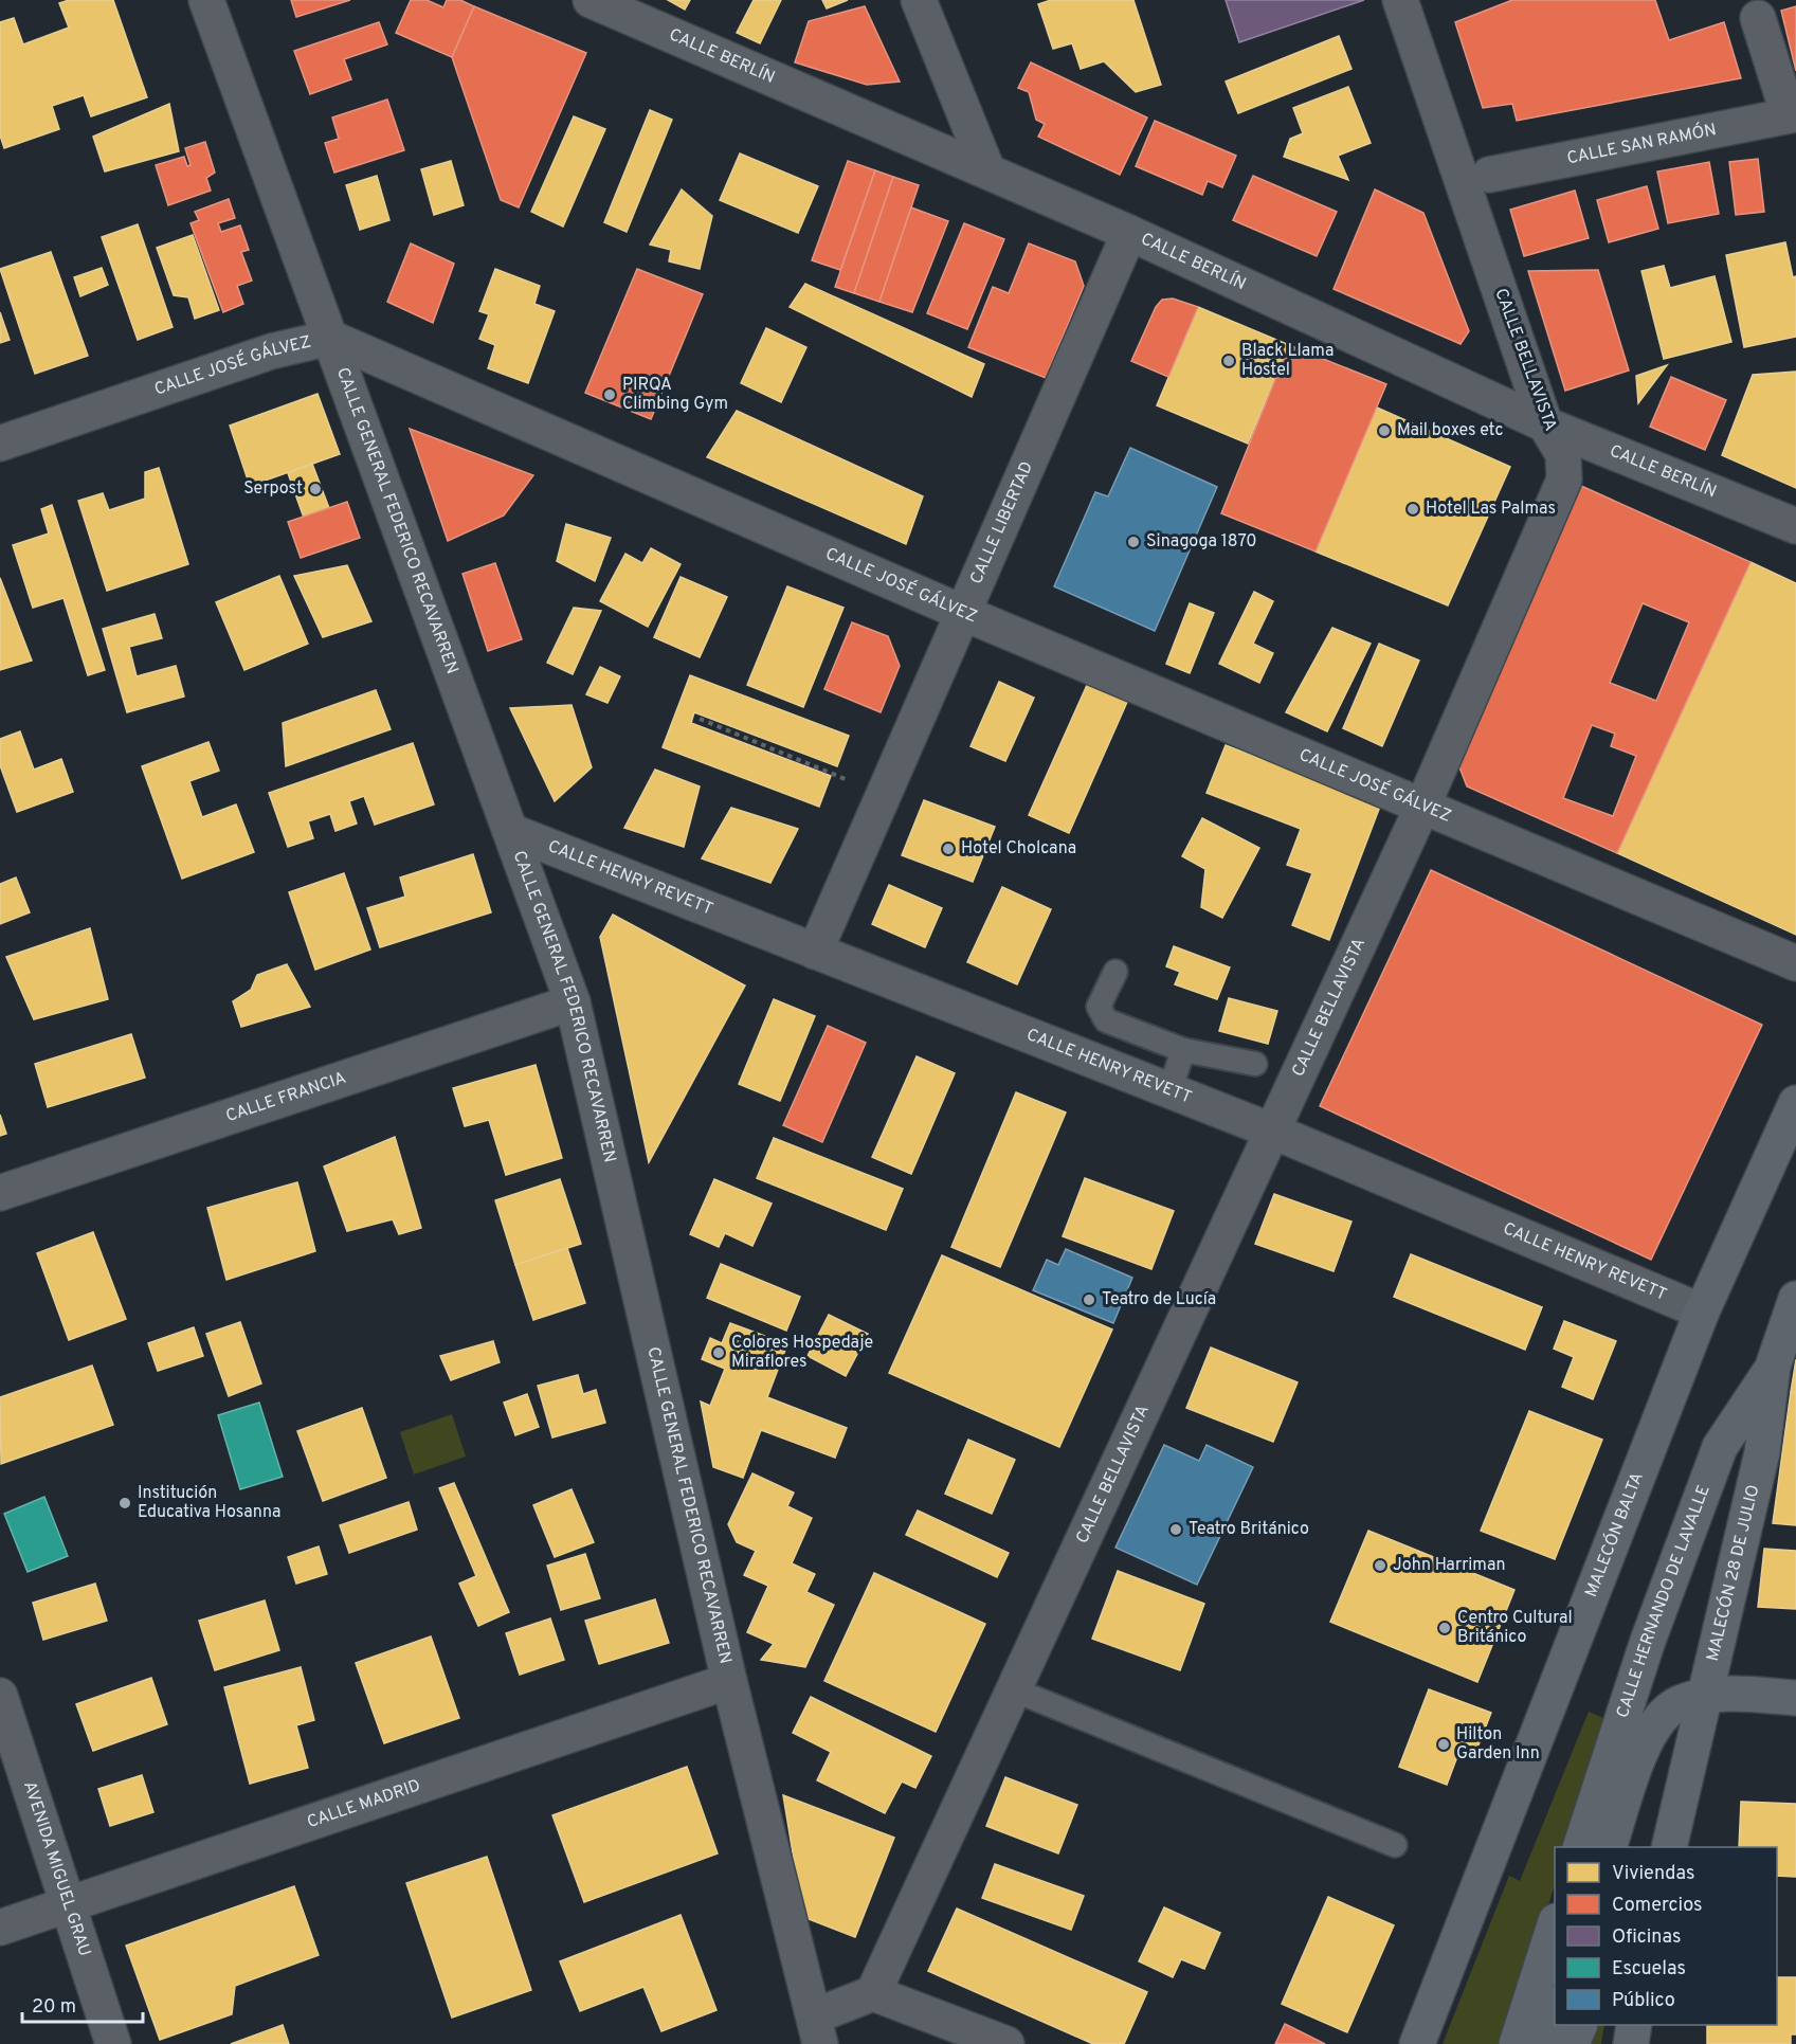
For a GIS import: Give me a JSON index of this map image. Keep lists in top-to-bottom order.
{
  "streets": {
    "main road": ["MALECÓN BALTA", "MALECÓN 28 DE JULIO", "CALLE HERNANDO DE LAVALLE"],
    "street": [
      "CALLE BERLÍN",
      "CALLE SAN RAMÓN",
      "CALLE BELLAVISTA",
      "CALLE JOSÉ GÁLVEZ",
      "CALLE GENERAL FEDERICO RECAVARREN",
      "CALLE LIBERTAD",
      "CALLE HENRY REVETT",
      "CALLE FRANCIA",
      "CALLE MADRID",
      "AVENIDA MIGUEL GRAU"
    ]
  },
  "crossings": [
    ["CALLE BERLÍN", "CALLE BELLAVISTA"],
    ["CALLE BERLÍN", "CALLE LIBERTAD"],
    ["CALLE BELLAVISTA", "CALLE JOSÉ GÁLVEZ"],
    ["CALLE BELLAVISTA", "CALLE HENRY REVETT"],
    ["CALLE JOSÉ GÁLVEZ", "CALLE GENERAL FEDERICO RECAVARREN"],
    ["CALLE JOSÉ GÁLVEZ", "CALLE LIBERTAD"],
    ["CALLE GENERAL FEDERICO RECAVARREN", "CALLE HENRY REVETT"],
    ["CALLE GENERAL FEDERICO RECAVARREN", "CALLE FRANCIA"],
    ["CALLE GENERAL FEDERICO RECAVARREN", "CALLE MADRID"],
    ["CALLE LIBERTAD", "CALLE HENRY REVETT"],
    ["CALLE HENRY REVETT", "MALECÓN BALTA"],
    ["MALECÓN 28 DE JULIO", "CALLE HERNANDO DE LAVALLE"],
    ["CALLE MADRID", "AVENIDA MIGUEL GRAU"]
  ],
  "places": [
    "Black Llama Hostel",
    "PIRQA Climbing Gym",
    "Mail boxes etc",
    "Serpost",
    "Hotel Las Palmas",
    "Sinagoga 1870",
    "Hotel Cholcana",
    "Teatro de Lucía",
    "Colores Hospedaje Miraflores",
    "Institución Educativa Hosanna",
    "Teatro Británico",
    "John Harriman",
    "Centro Cultural Británico",
    "Hilton Garden Inn"
  ],
  "legend": [
    "Viviendas",
    "Comercios",
    "Oficinas",
    "Escuelas",
    "Público"
  ],
  "scale_bar": "20 m"
}
